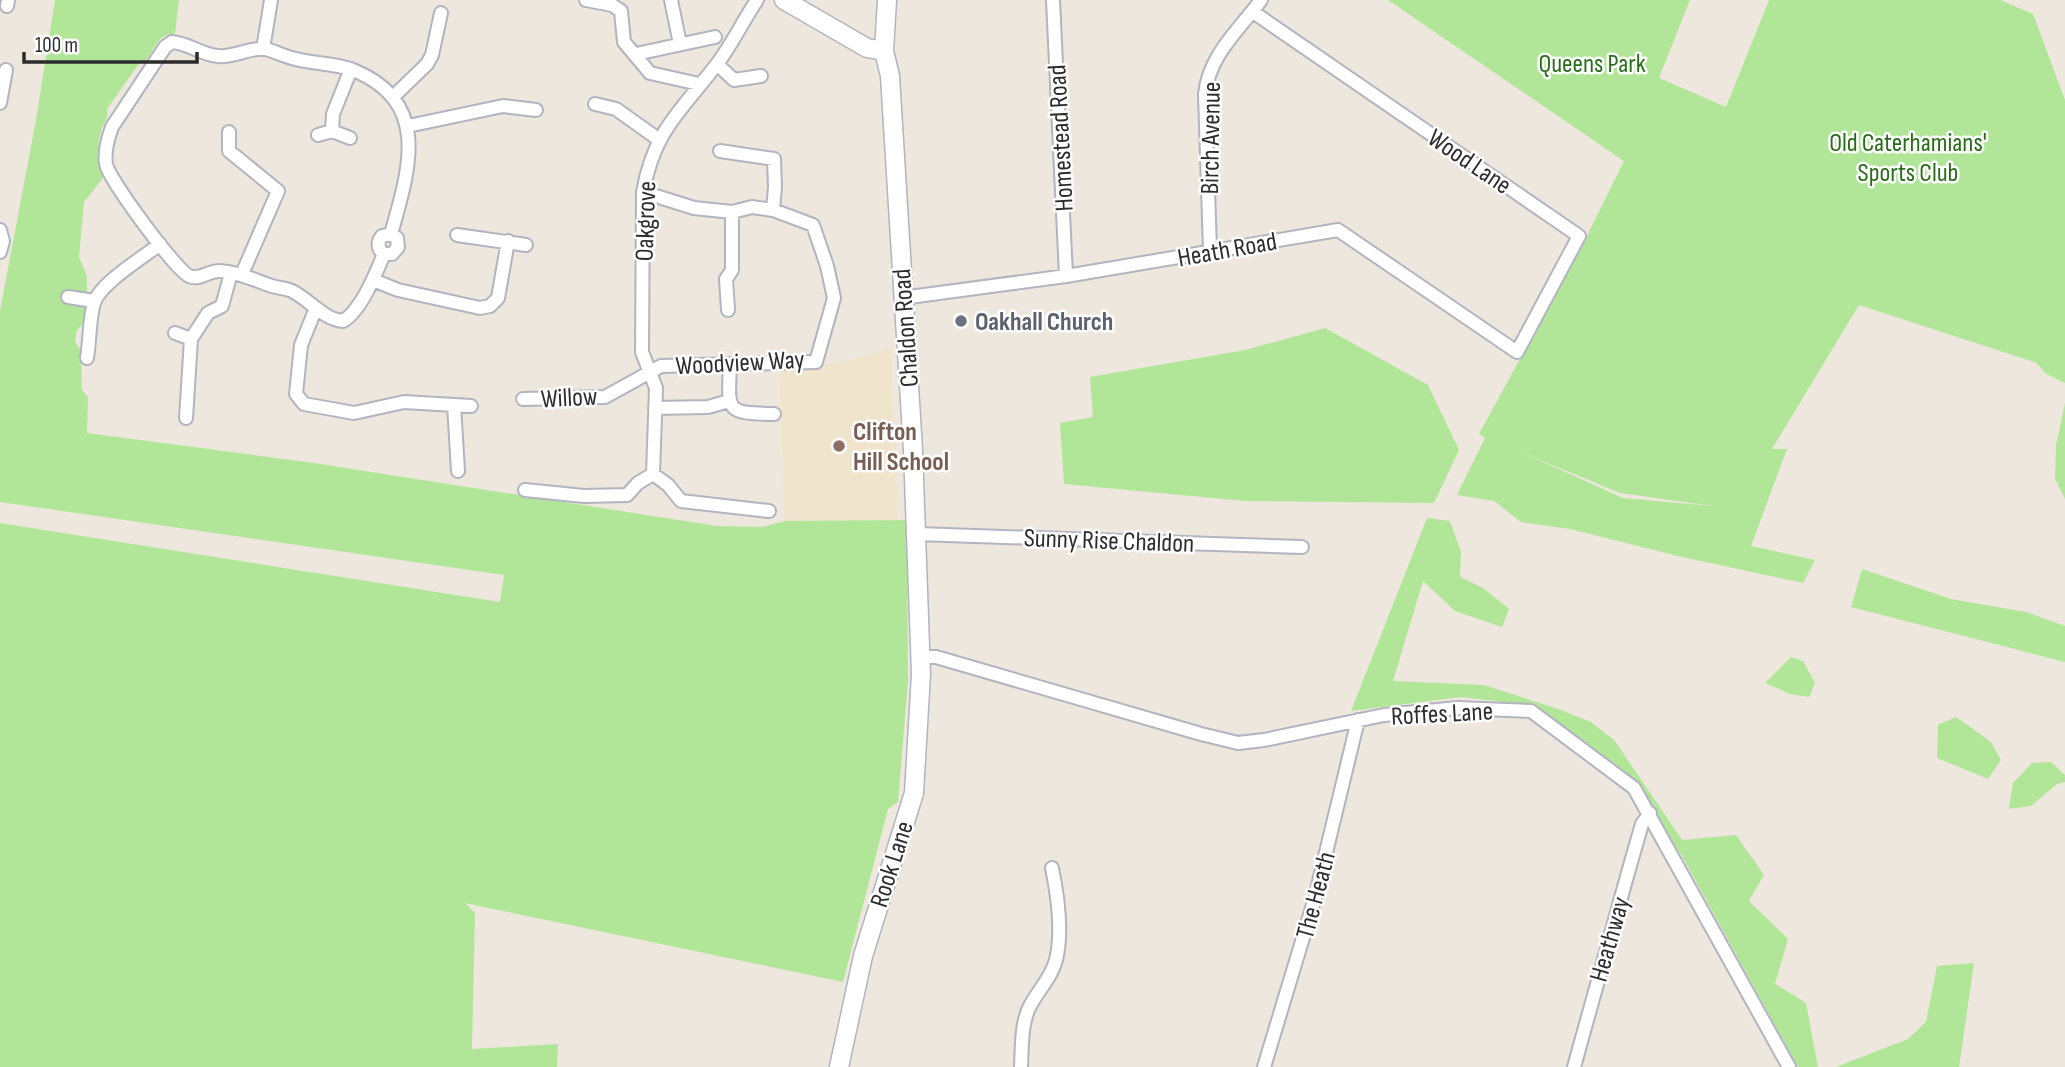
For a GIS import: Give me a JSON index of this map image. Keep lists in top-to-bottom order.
{
  "streets": {
    "main road": ["Chaldon Road", "Rook Lane"],
    "street": [
      "Homestead Road",
      "Birch Avenue",
      "Wood Lane",
      "Oakgrove",
      "Heath Road",
      "Woodview Way",
      "Willow",
      "Sunny Rise Chaldon",
      "Roffes Lane",
      "The Heath",
      "Heathway"
    ]
  },
  "crossings": [
    ["Homestead Road", "Heath Road"],
    ["Birch Avenue", "Wood Lane"],
    ["Birch Avenue", "Heath Road"],
    ["Wood Lane", "Heath Road"],
    ["Oakgrove", "Woodview Way"],
    ["Oakgrove", "Willow"],
    ["Heath Road", "Chaldon Road"],
    ["Chaldon Road", "Sunny Rise Chaldon"],
    ["Chaldon Road", "Roffes Lane"],
    ["Chaldon Road", "Rook Lane"],
    ["Woodview Way", "Willow"],
    ["Roffes Lane", "Rook Lane"],
    ["Roffes Lane", "The Heath"],
    ["Roffes Lane", "Heathway"]
  ],
  "parks": ["Queens Park", "Old Caterhamians' Sports Club"],
  "places": ["Oakhall Church", "Clifton Hill School"],
  "scale_bar": "100 m"
}
